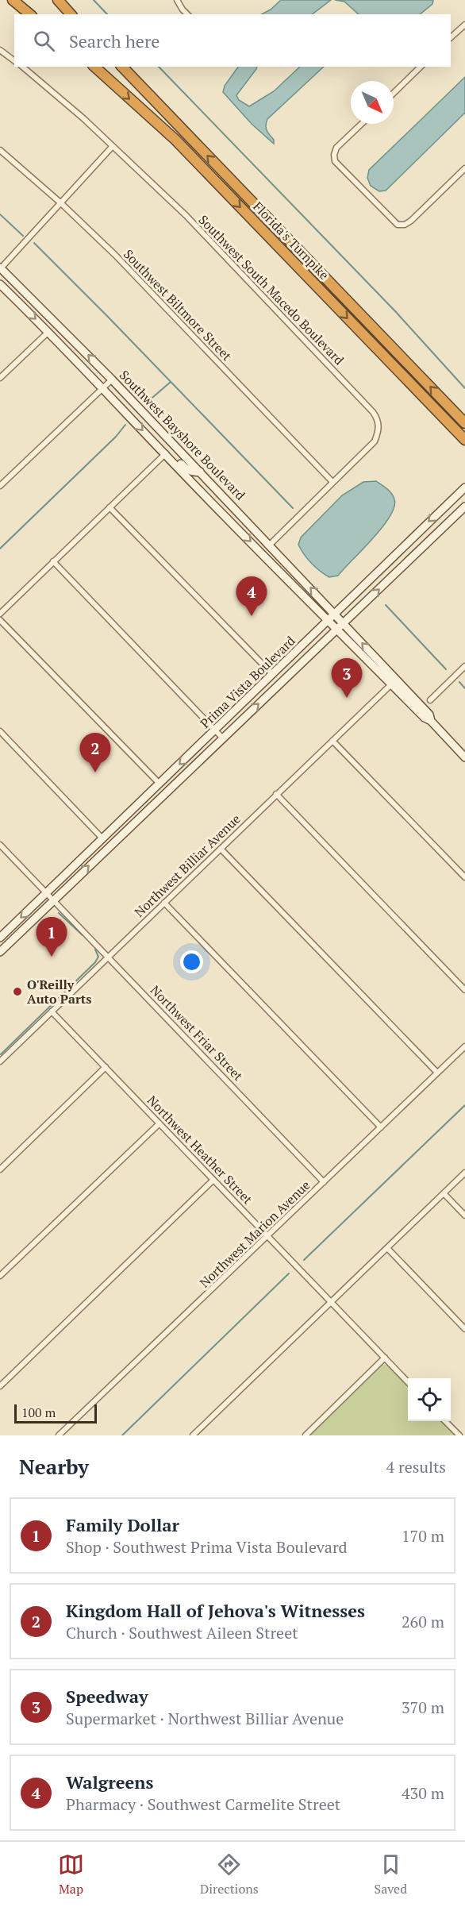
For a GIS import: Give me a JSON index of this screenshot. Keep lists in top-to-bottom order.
{
  "streets": {
    "highway": ["Florida's Turnpike"],
    "main road": ["Southwest Bayshore Boulevard", "Prima Vista Boulevard"],
    "street": [
      "Southwest South Macedo Boulevard",
      "Southwest Biltmore Street",
      "Northwest Billiar Avenue",
      "Northwest Friar Street",
      "Northwest Heather Street",
      "Northwest Marion Avenue"
    ]
  },
  "crossings": [
    ["Southwest South Macedo Boulevard", "Southwest Biltmore Street"],
    ["Southwest South Macedo Boulevard", "Southwest Bayshore Boulevard"],
    ["Southwest Bayshore Boulevard", "Prima Vista Boulevard"],
    ["Southwest Bayshore Boulevard", "Northwest Billiar Avenue"],
    ["Prima Vista Boulevard", "Northwest Friar Street"],
    ["Northwest Billiar Avenue", "Northwest Friar Street"],
    ["Northwest Billiar Avenue", "Northwest Heather Street"],
    ["Northwest Friar Street", "Northwest Marion Avenue"],
    ["Northwest Heather Street", "Northwest Marion Avenue"]
  ],
  "places": ["O'Reilly Auto Parts"],
  "scale_bar": "100 m",
  "north": "bottom right",
  "page": {
    "search": "Search here",
    "pins": [
      "4",
      "3",
      "2",
      "1"
    ],
    "scale": "100 m",
    "heading": ["Nearby", "4 results"],
    "list": [
      {
        "mark": "1",
        "name": "Family Dollar",
        "note": "Shop · Southwest Prima Vista Boulevard",
        "value": "170 m"
      },
      {
        "mark": "2",
        "name": "Kingdom Hall of Jehova's Witnesses",
        "note": "Church · Southwest Aileen Street",
        "value": "260 m"
      },
      {
        "mark": "3",
        "name": "Speedway",
        "note": "Supermarket · Northwest Billiar Avenue",
        "value": "370 m"
      },
      {
        "mark": "4",
        "name": "Walgreens",
        "note": "Pharmacy · Southwest Carmelite Street",
        "value": "430 m"
      }
    ],
    "nav": ["Map", "Directions", "Saved"]
  }
}
